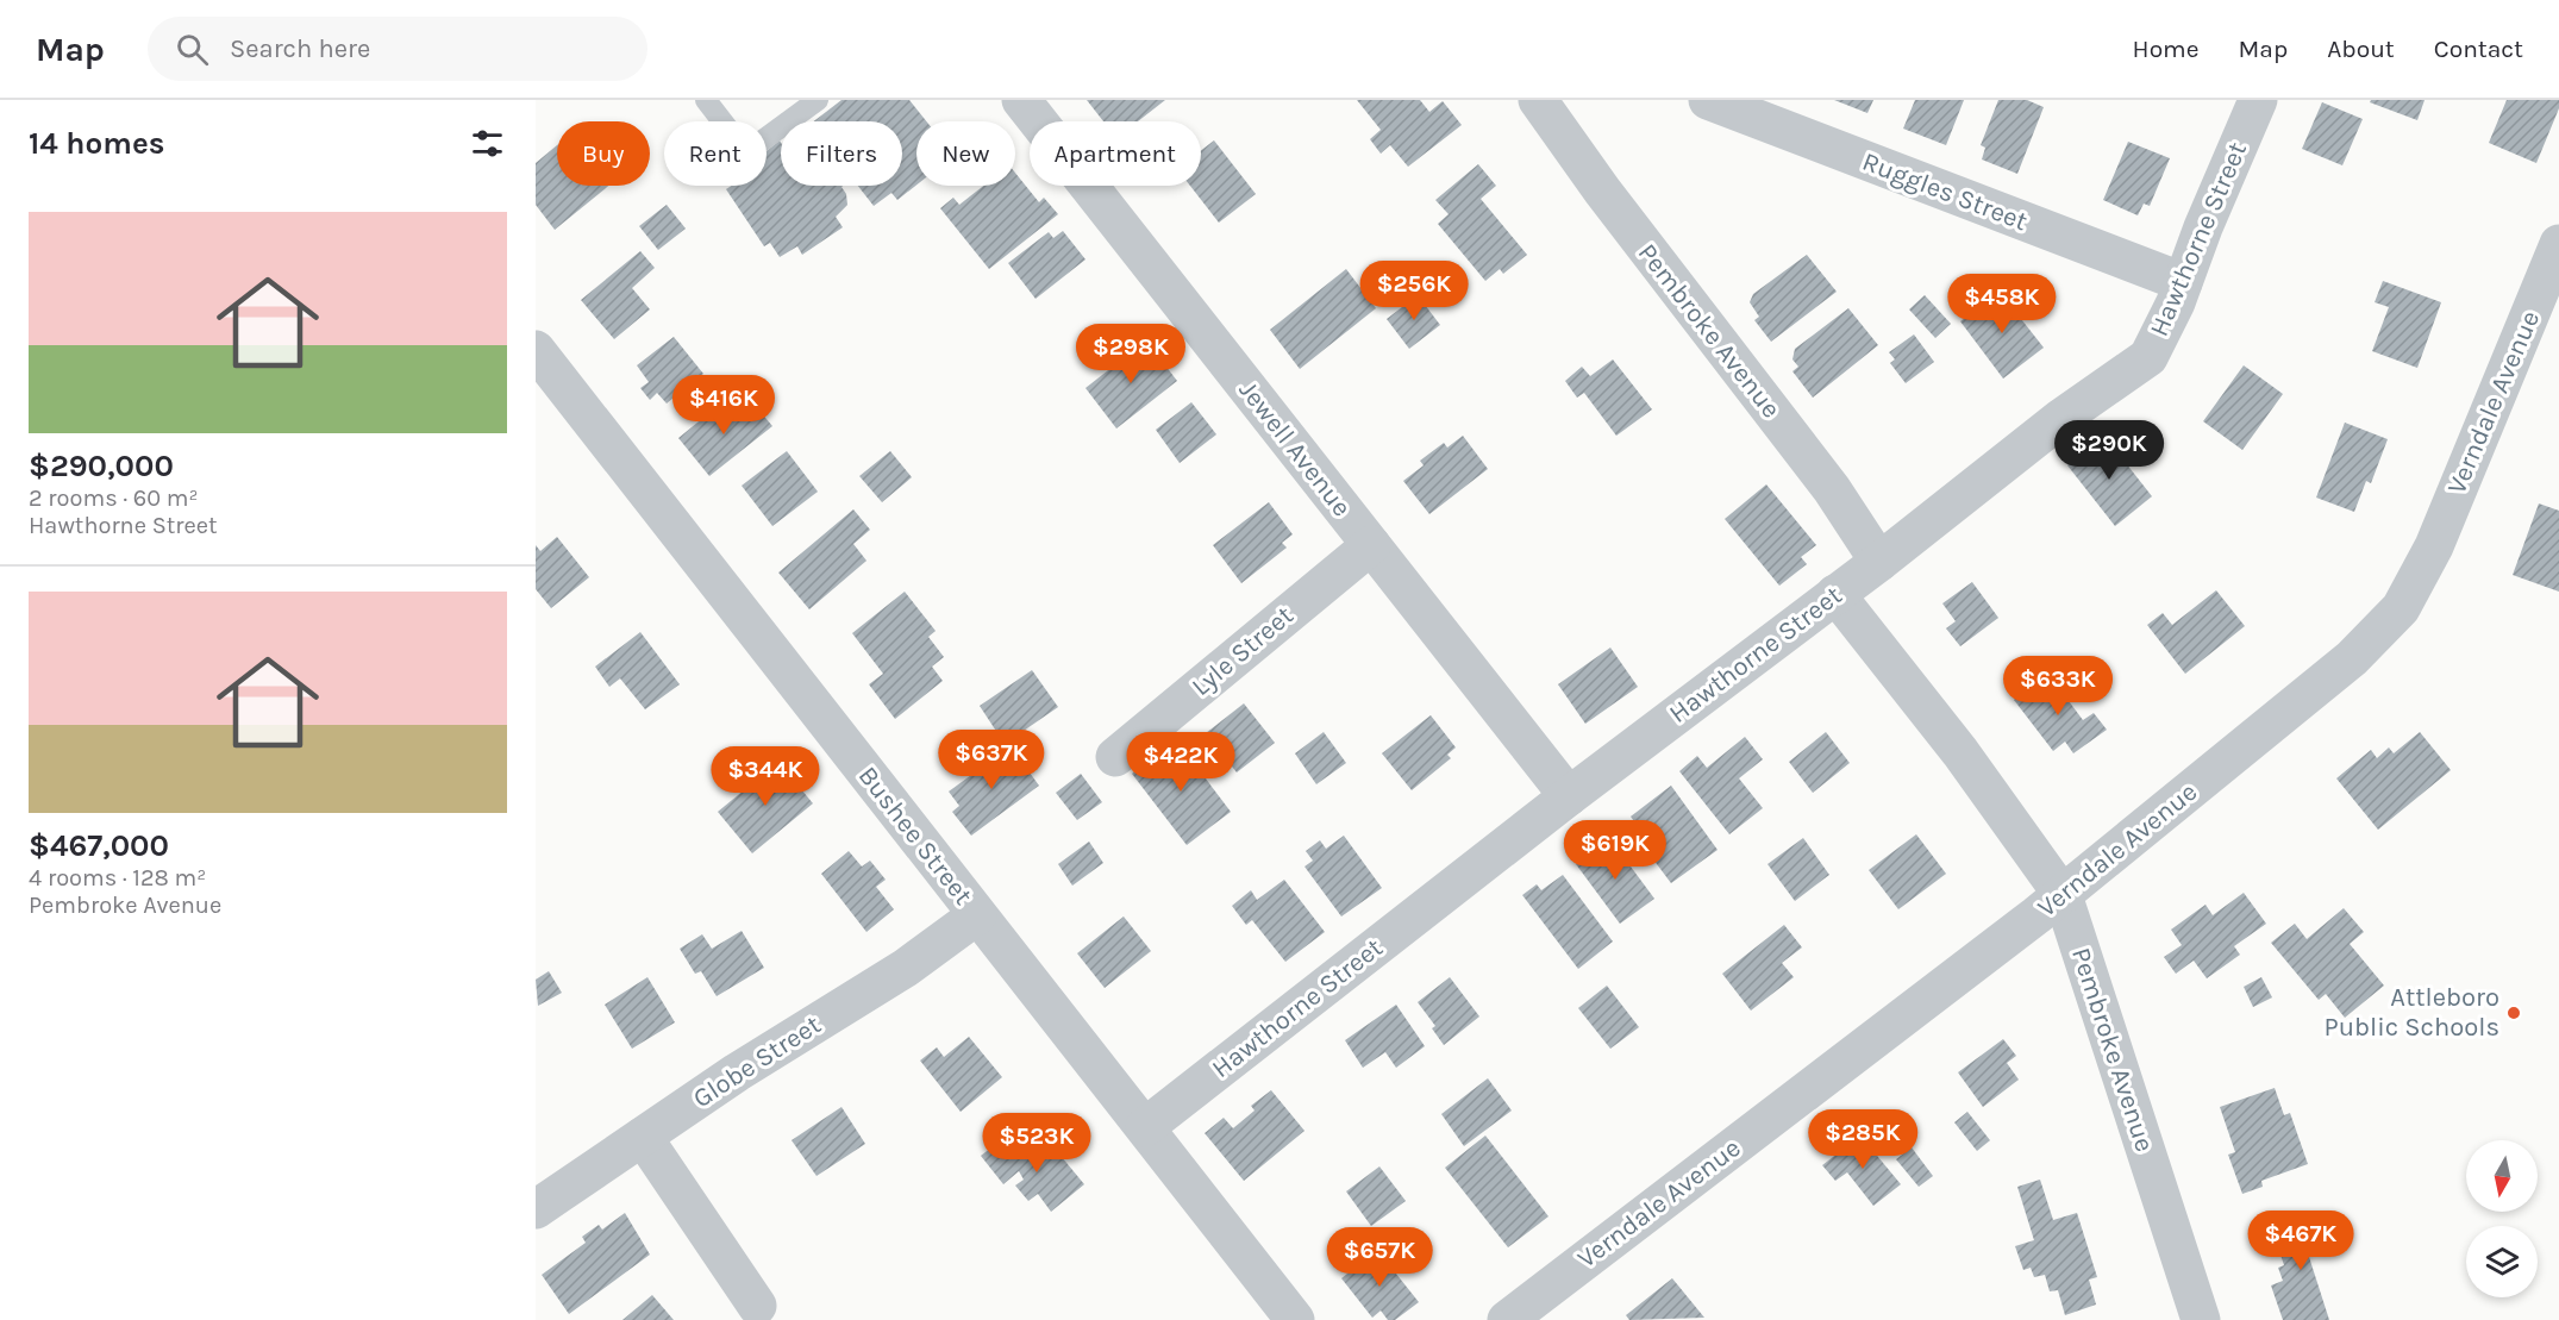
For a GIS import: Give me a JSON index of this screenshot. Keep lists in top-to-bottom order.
{
  "streets": {
    "street": [
      "Ruggles Street",
      "Hawthorne Street",
      "Pembroke Avenue",
      "Verndale Avenue",
      "Jewell Avenue",
      "Lyle Street",
      "Bushee Street",
      "Globe Street"
    ]
  },
  "crossings": [
    ["Ruggles Street", "Hawthorne Street"],
    ["Hawthorne Street", "Pembroke Avenue"],
    ["Hawthorne Street", "Jewell Avenue"],
    ["Hawthorne Street", "Bushee Street"],
    ["Pembroke Avenue", "Verndale Avenue"],
    ["Jewell Avenue", "Lyle Street"],
    ["Bushee Street", "Globe Street"]
  ],
  "places": ["Attleboro Public Schools"],
  "north": "bottom",
  "page": {
    "header": "Map",
    "search": "Search here",
    "nav": [
      "Home",
      "Map",
      "About",
      "Contact"
    ],
    "heading": "14 homes",
    "chip": [
      "Buy",
      "Rent",
      "Filters",
      "New",
      "Apartment"
    ],
    "list": [
      {
        "name": "$290,000",
        "note": "2 rooms · 60 m² · Hawthorne Street"
      },
      {
        "name": "$467,000",
        "note": "4 rooms · 128 m² · Pembroke Avenue"
      }
    ],
    "price": [
      "$256K",
      "$458K",
      "$298K",
      "$416K",
      "$290K",
      "$633K",
      "$637K",
      "$422K",
      "$344K",
      "$619K",
      "$285K",
      "$523K",
      "$467K",
      "$657K"
    ]
  }
}
